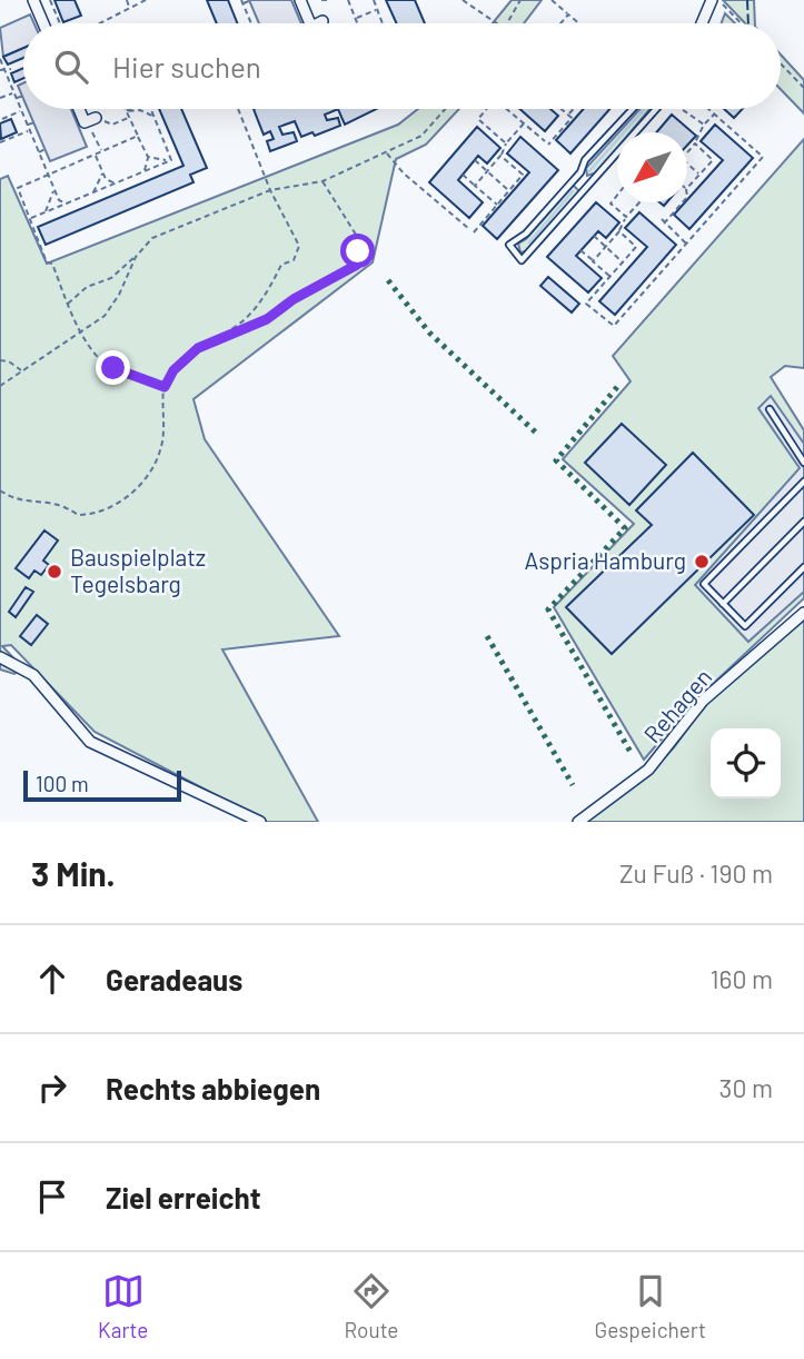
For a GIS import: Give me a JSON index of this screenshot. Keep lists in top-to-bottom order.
{
  "streets": {
    "street": ["Rehagen"]
  },
  "places": ["Aspria Hamburg", "Bauspielplatz Tegelsbarg"],
  "scale_bar": "100 m",
  "north": "bottom left",
  "page": {
    "search": "Hier suchen",
    "scale": "100 m",
    "heading": ["3 Min.", "Zu Fuß · 190 m"],
    "list": [
      ["Geradeaus", "160 m"],
      ["Rechts abbiegen", "30 m"],
      "Ziel erreicht"
    ],
    "nav": ["Karte", "Route", "Gespeichert"]
  }
}
